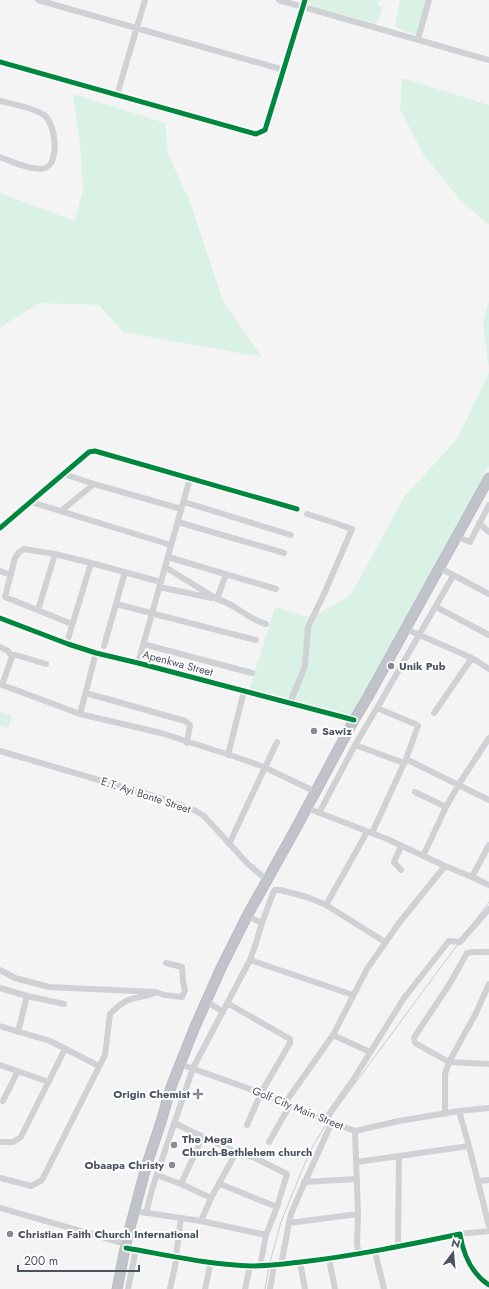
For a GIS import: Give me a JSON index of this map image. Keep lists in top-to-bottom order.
{
  "streets": {
    "street": ["Apenkwa Street", "E.T. Ayi Bonte Street", "Golf City Main Street"]
  },
  "places": {
    "other": [
      "Unik Pub",
      "Sawiz",
      "The Mega Church-Bethlehem church",
      "Obaapa Christy",
      "Christian Faith Church International"
    ],
    "health": ["Origin Chemist"]
  },
  "scale_bar": "200 m",
  "north": "top"
}
